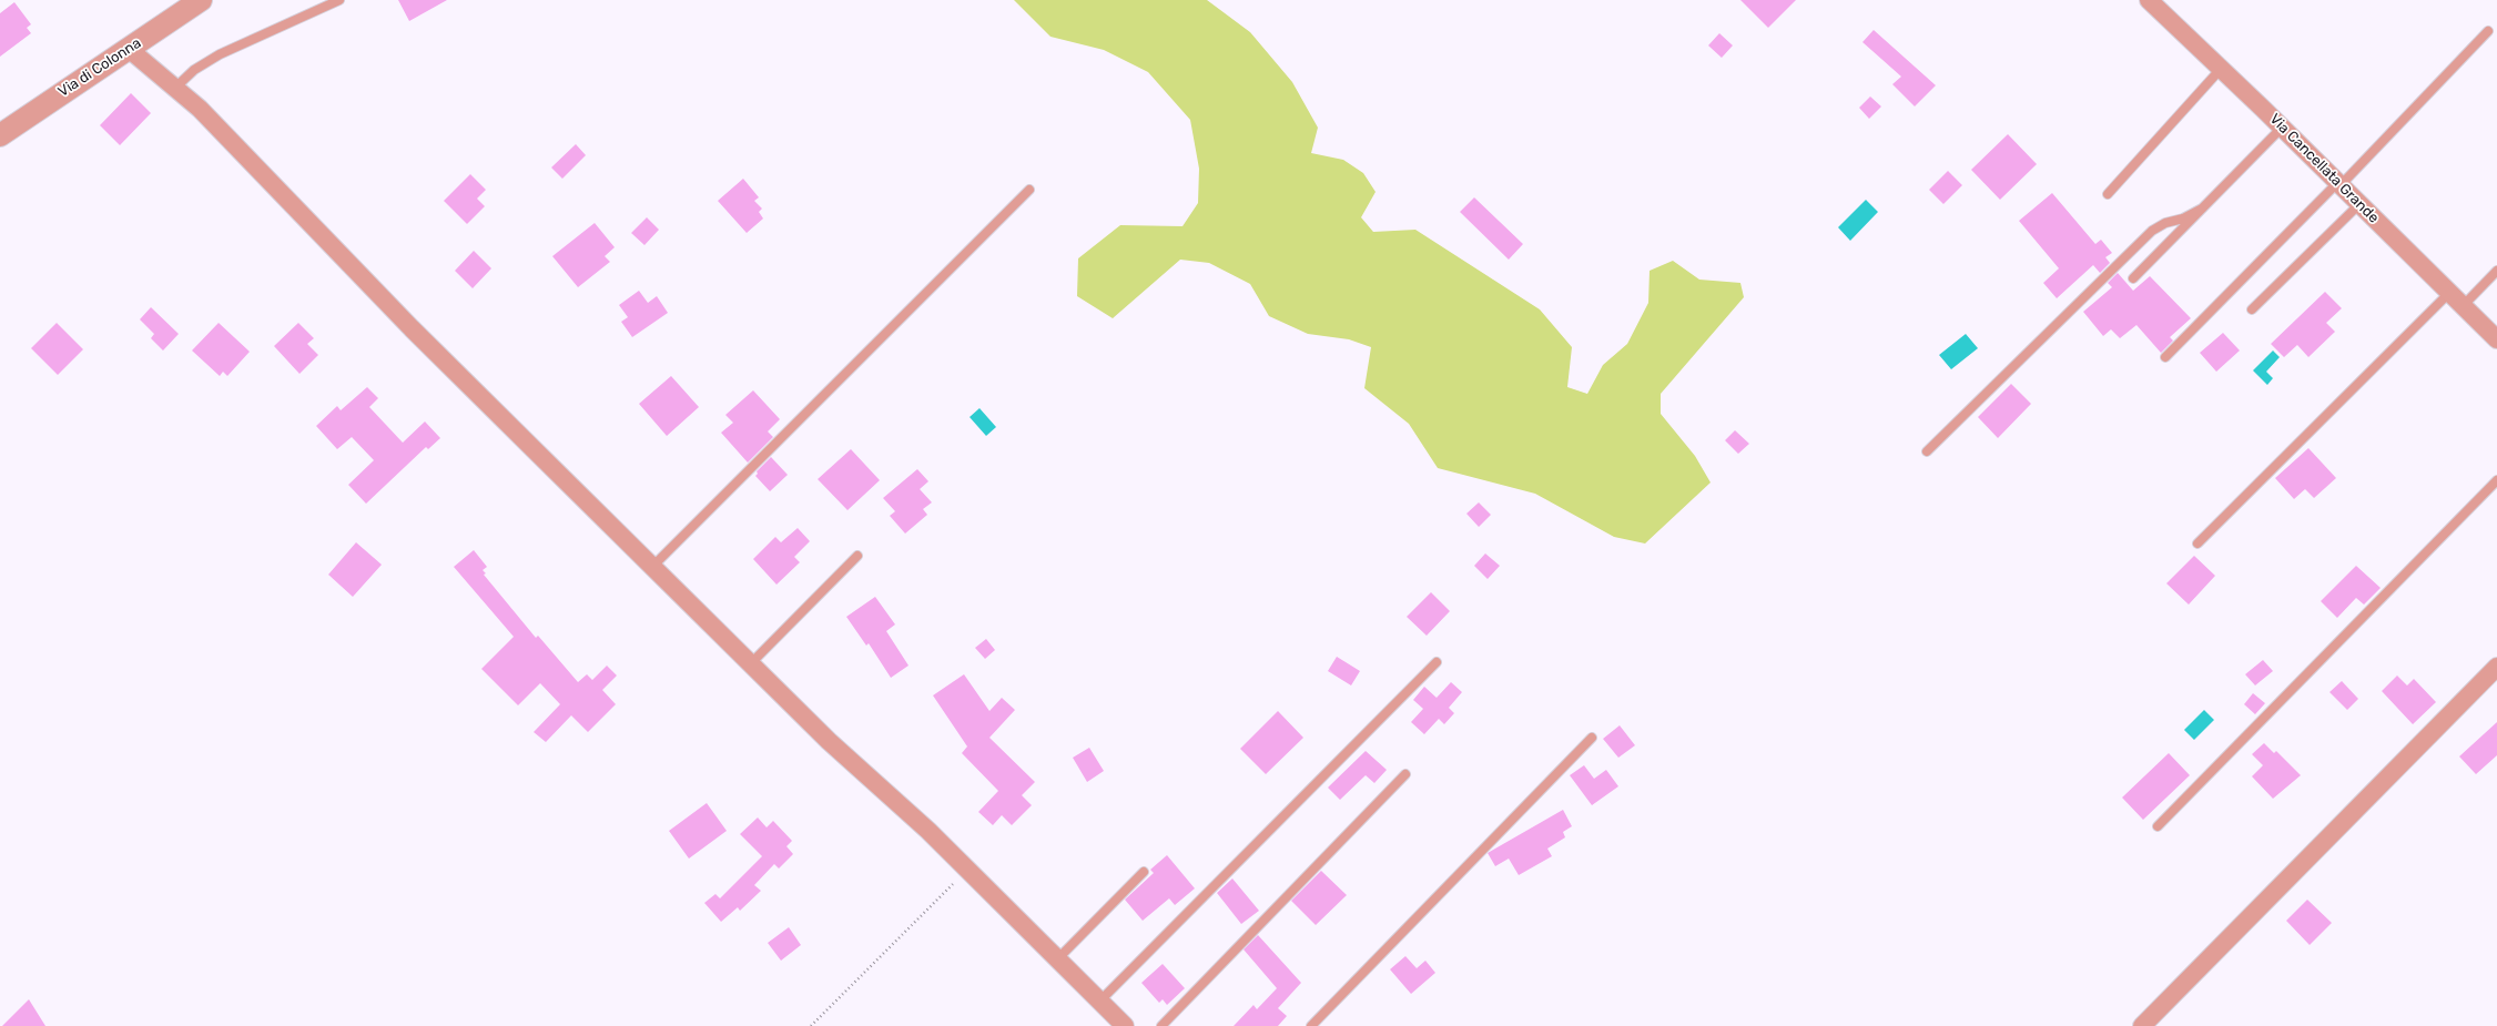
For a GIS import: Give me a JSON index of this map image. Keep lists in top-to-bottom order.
{
  "streets": {
    "street": ["Via di Colonna", "Via Cancellata Grande"]
  }
}
